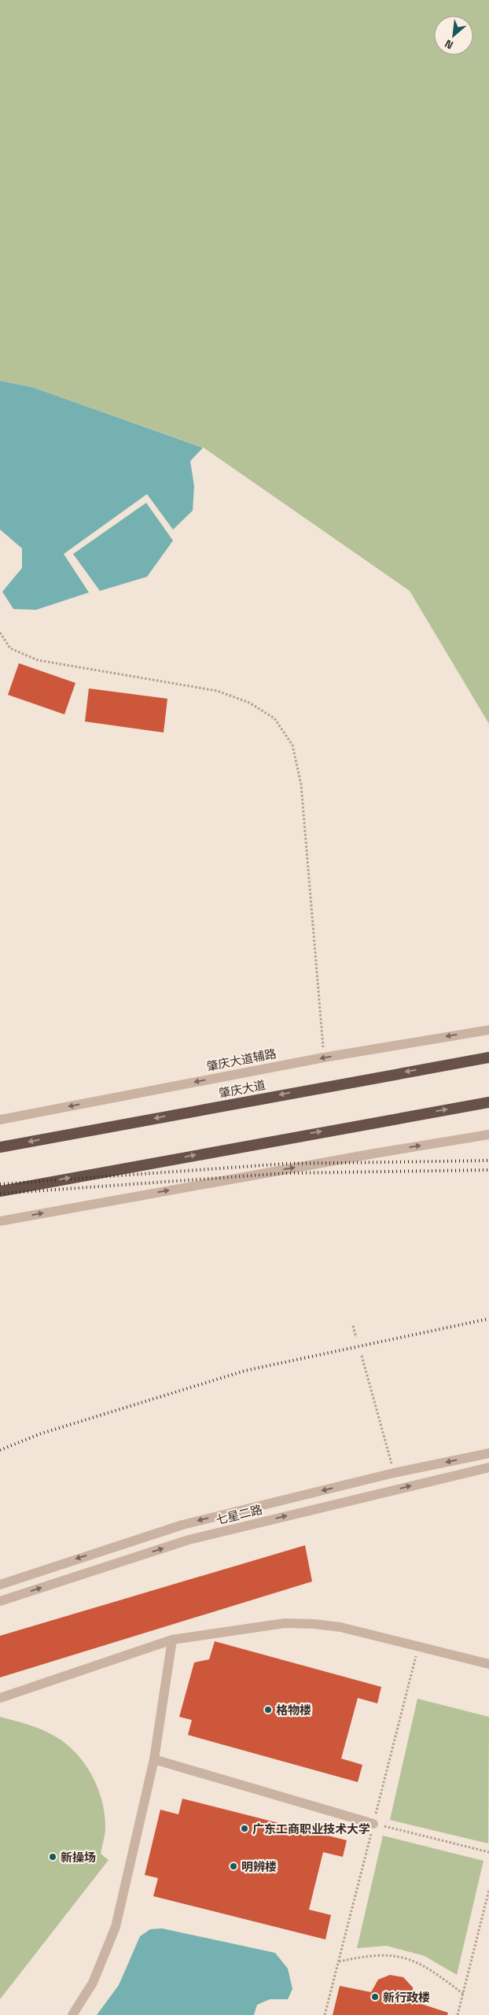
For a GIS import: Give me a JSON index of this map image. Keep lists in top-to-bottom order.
{
  "streets": {
    "highway": ["肇庆大道"],
    "street": ["肇庆大道辅路", "七星二路"]
  },
  "one_way": ["肇庆大道辅路"],
  "places": [
    "格物楼",
    "广东工商职业技术大学",
    "新操场",
    "明辨楼",
    "新行政楼"
  ],
  "north": "bottom left"
}
